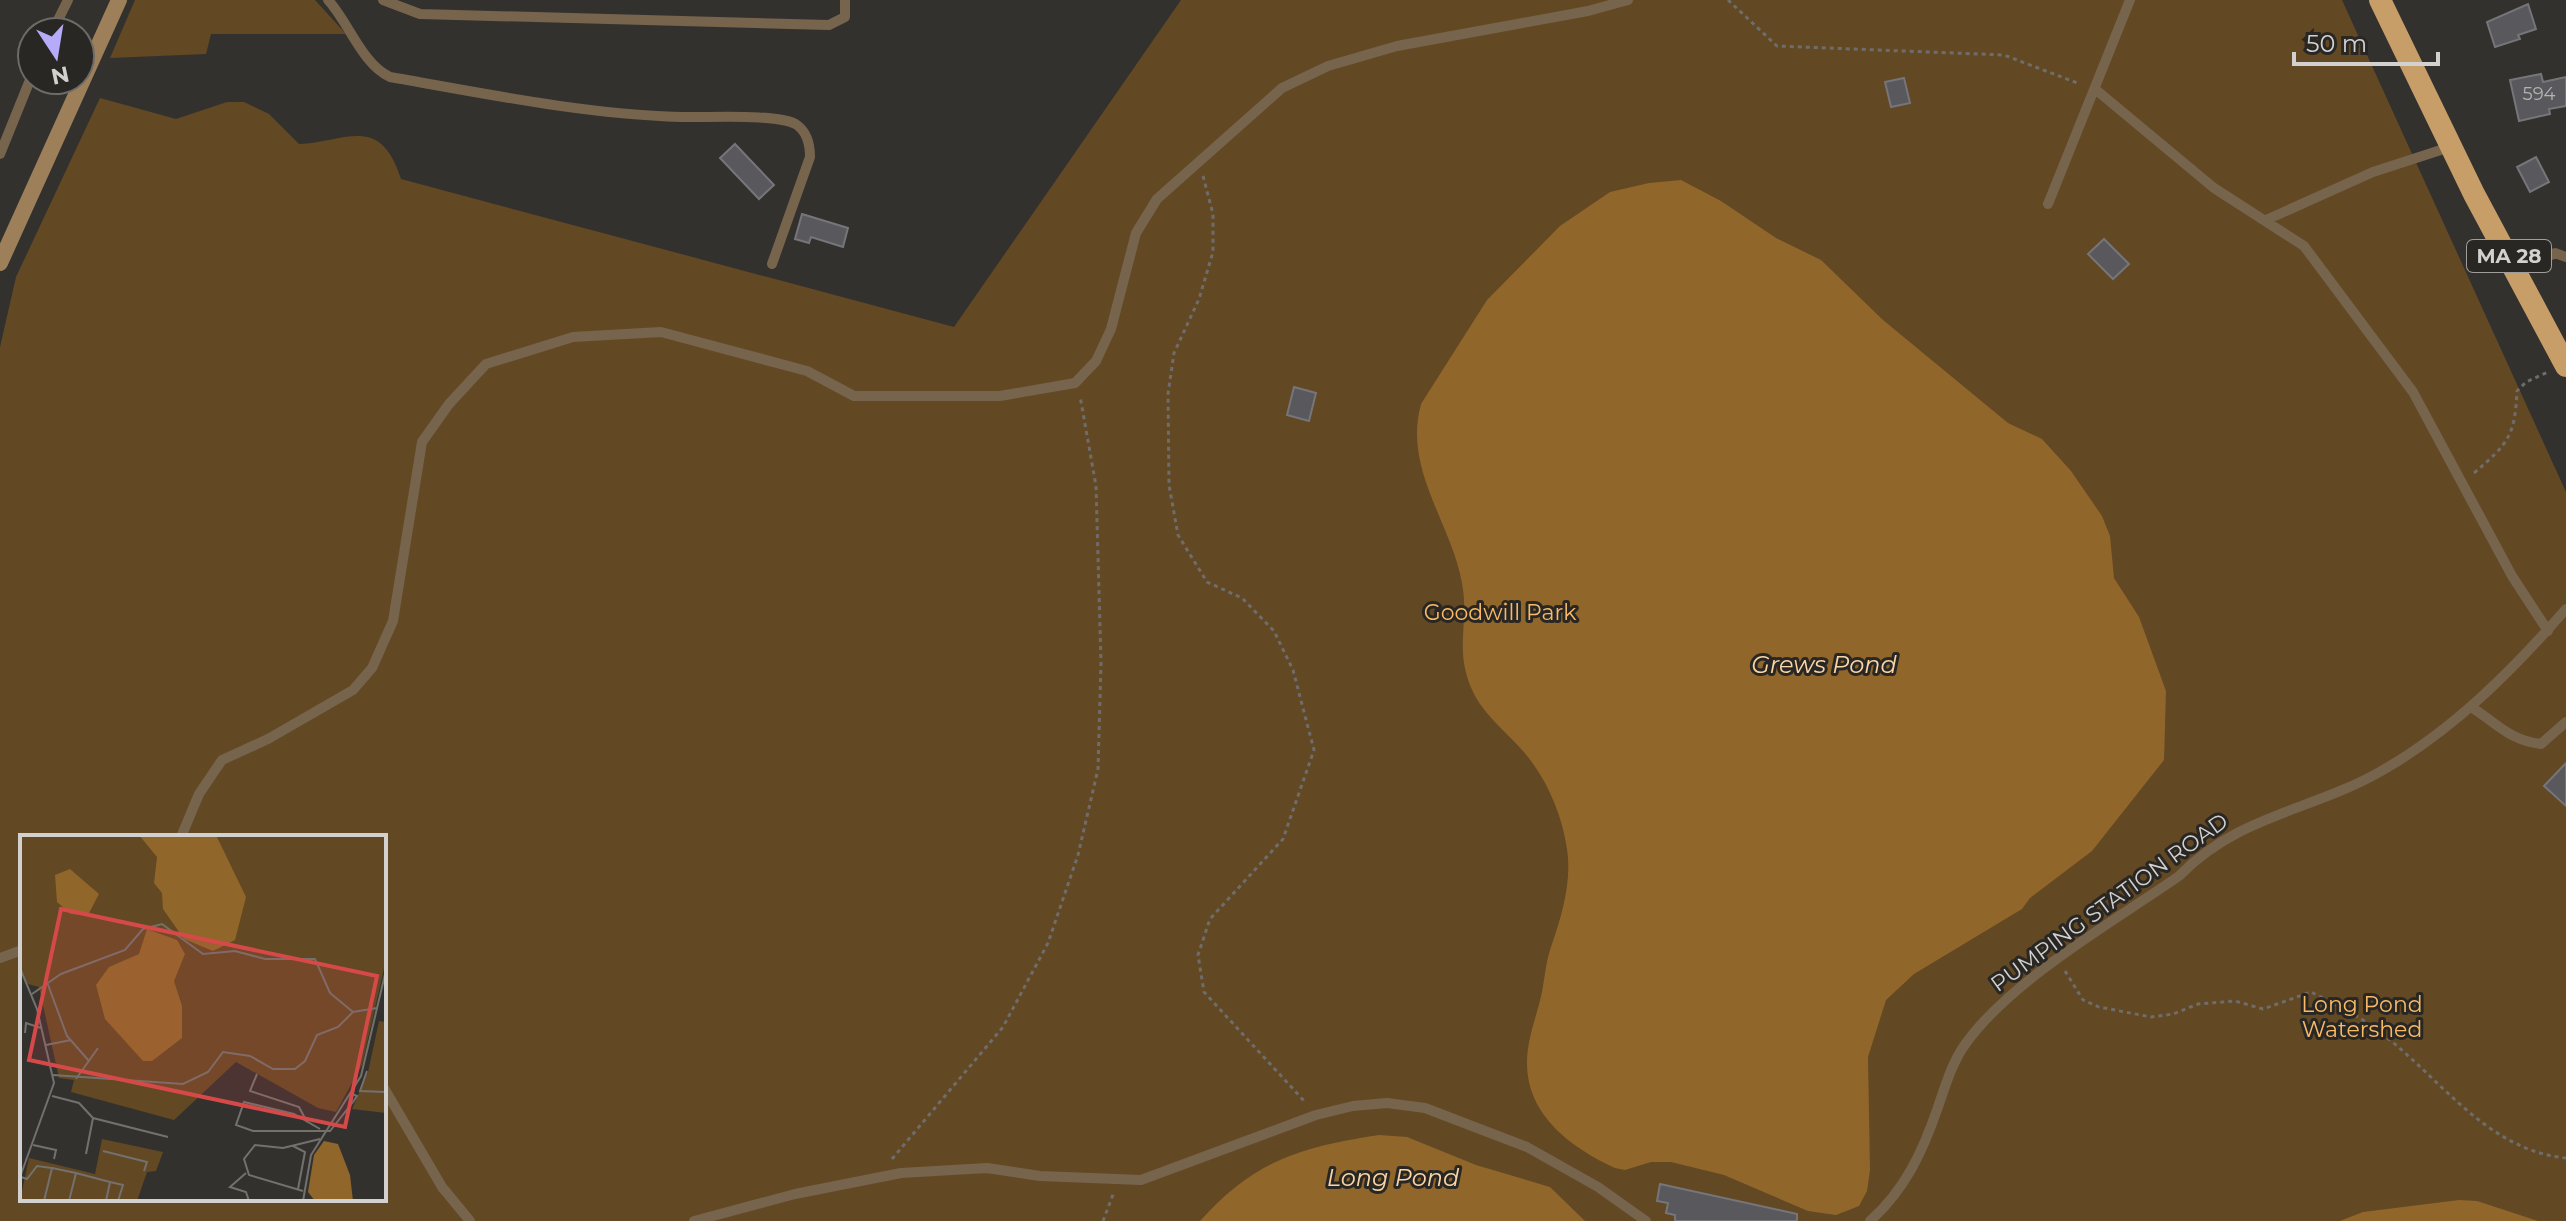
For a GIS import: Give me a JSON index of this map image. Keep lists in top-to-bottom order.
{
  "streets": {
    "highway": ["MA 28"],
    "lane": ["PUMPING STATION ROAD"]
  },
  "water": ["Grews Pond", "Long Pond"],
  "parks": ["Goodwill Park", "Long Pond Watershed"],
  "house_numbers": ["594"],
  "scale_bar": "50 m",
  "north": "bottom"
}
